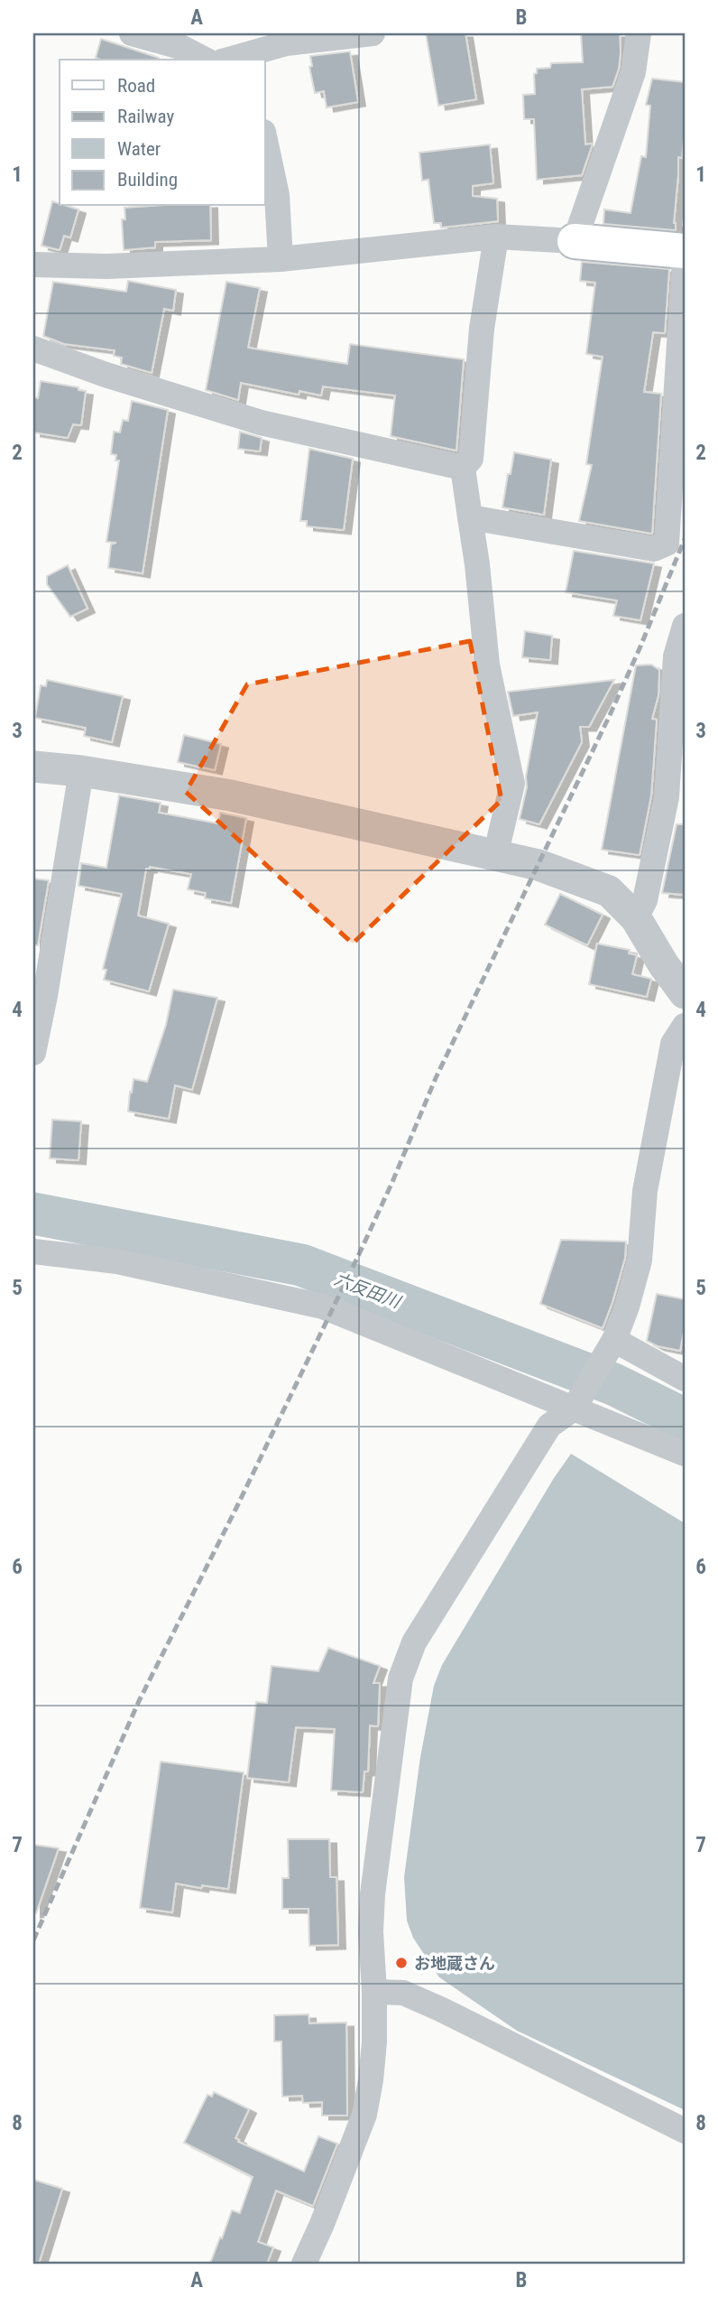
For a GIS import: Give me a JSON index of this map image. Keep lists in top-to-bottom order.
{
  "water": ["六反田川"],
  "places": ["お地蔵さん"],
  "legend": [
    "Road",
    "Railway",
    "Water",
    "Building"
  ],
  "grid": {
    "columns": ["A", "B"],
    "rows": [
      "1",
      "2",
      "3",
      "4",
      "5",
      "6",
      "7",
      "8"
    ]
  }
}
